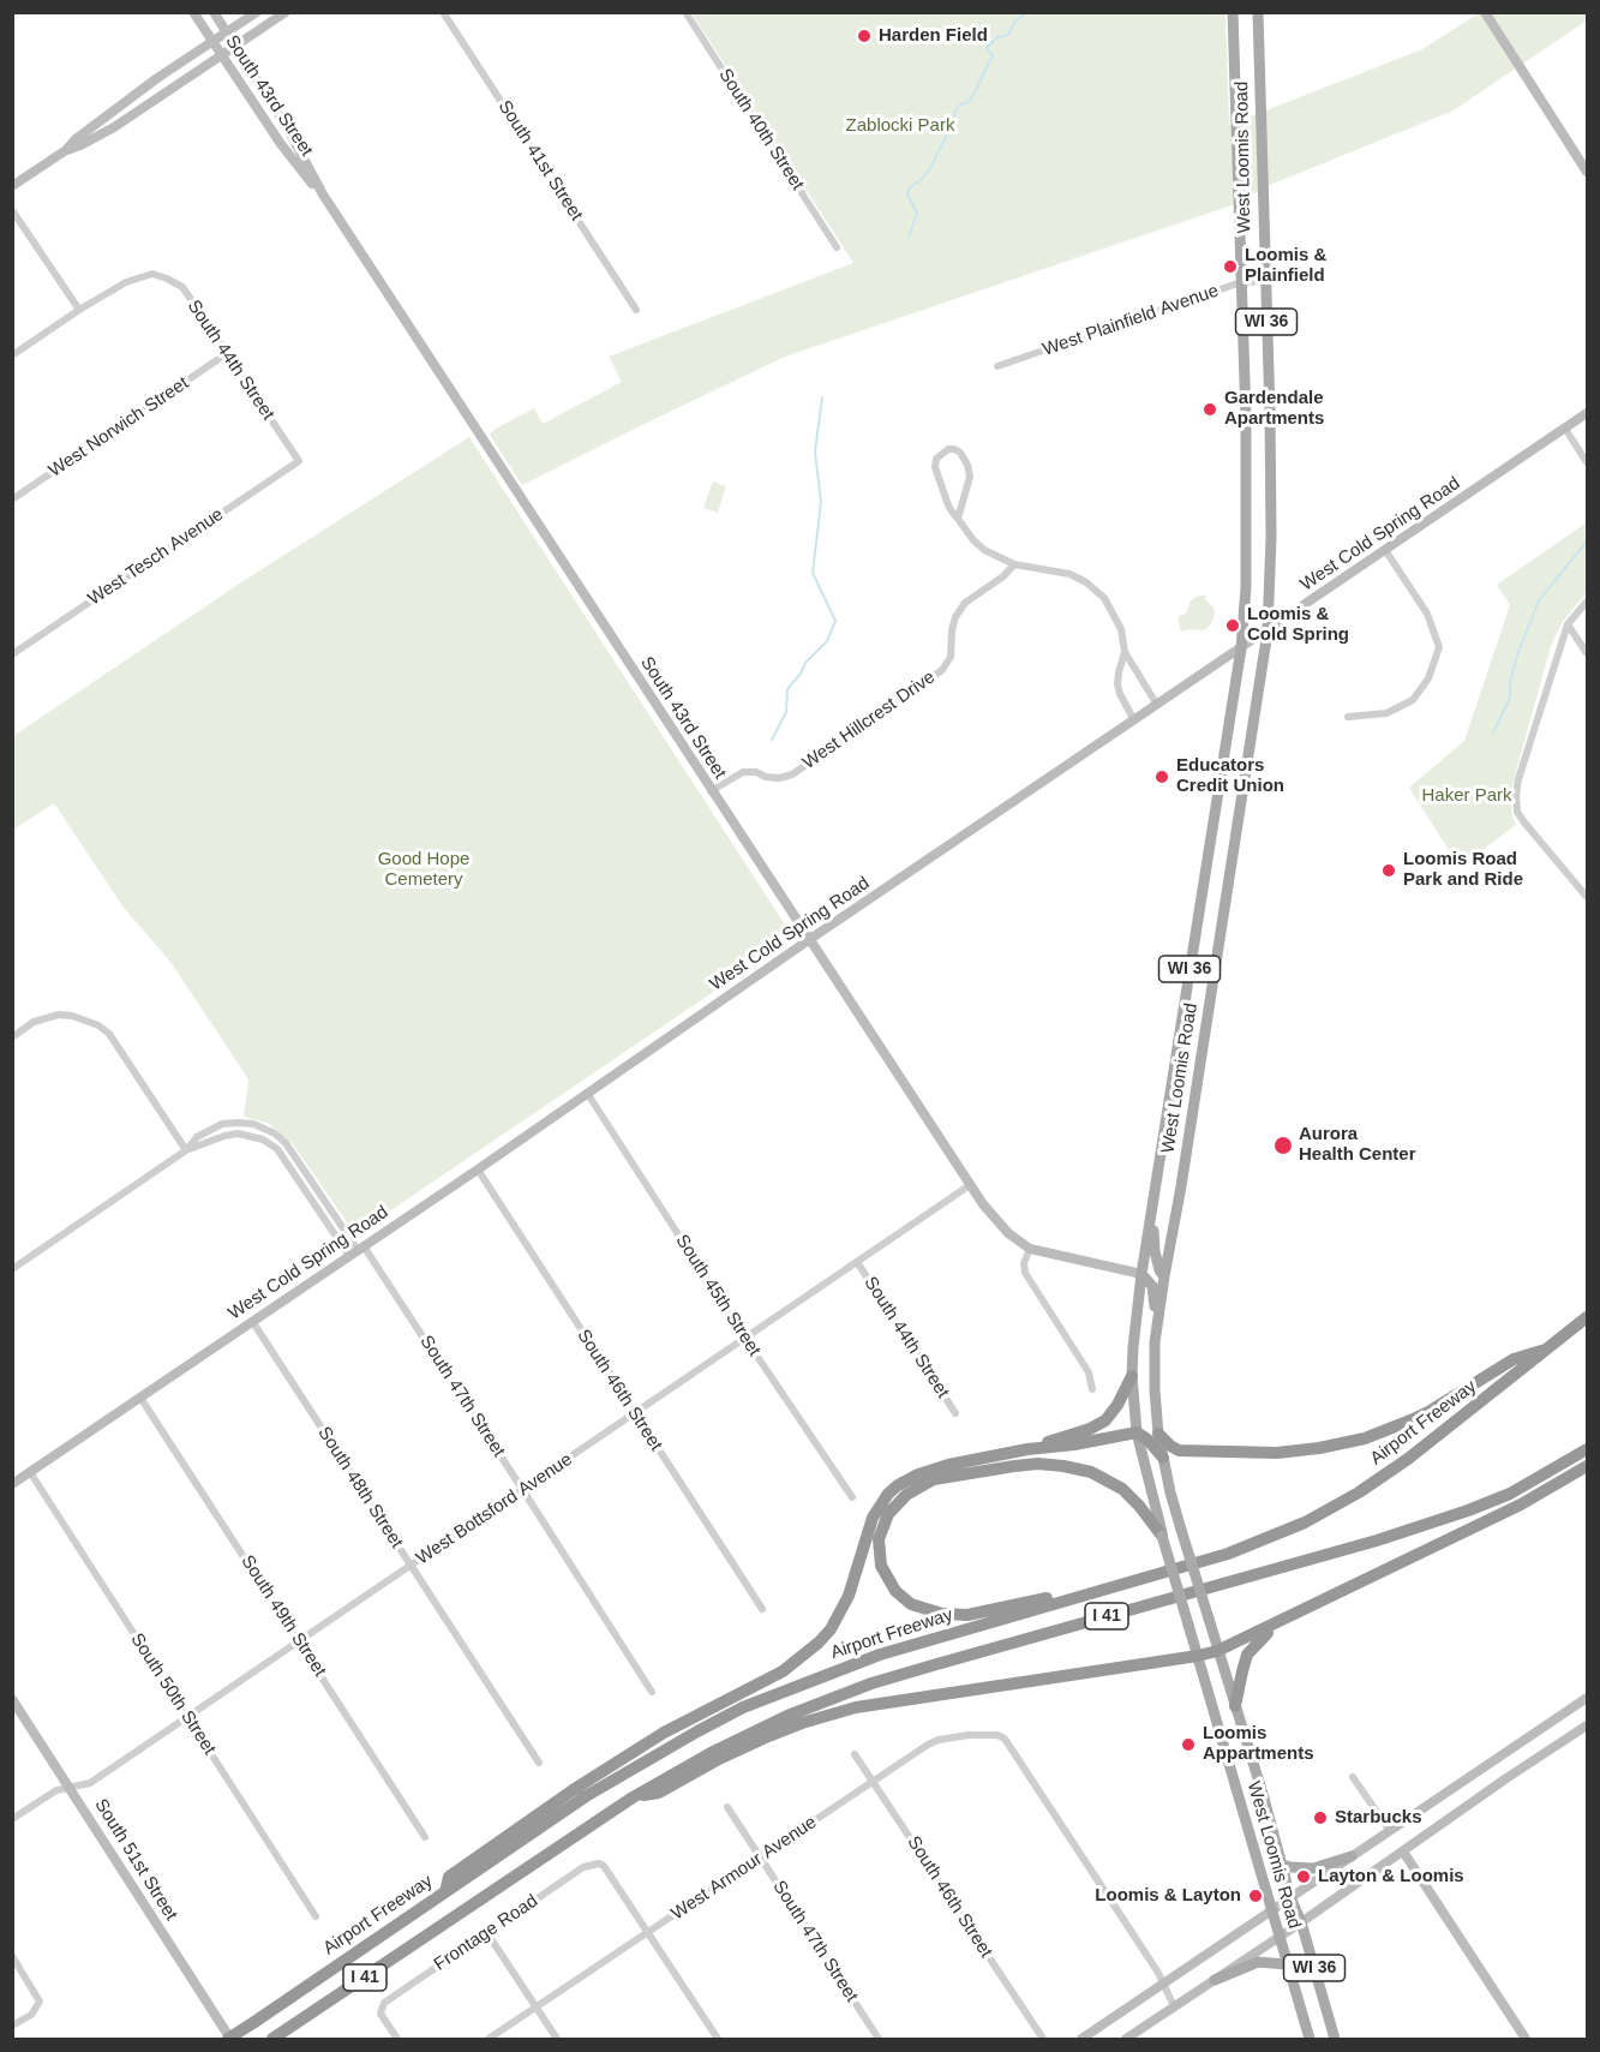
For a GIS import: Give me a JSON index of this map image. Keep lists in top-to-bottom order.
{
  "streets": {
    "highway": ["Airport Freeway", "I 41"],
    "main road": ["West Loomis Road", "WI 36"],
    "street": [
      "South 43rd Street",
      "South 40th Street",
      "South 41st Street",
      "West Plainfield Avenue",
      "South 44th Street",
      "West Norwich Street",
      "West Cold Spring Road",
      "West Tesch Avenue",
      "West Hillcrest Drive",
      "South 45th Street",
      "South 46th Street",
      "South 47th Street",
      "South 48th Street",
      "West Bottsford Avenue",
      "South 49th Street",
      "South 50th Street",
      "South 51st Street",
      "West Armour Avenue",
      "Frontage Road"
    ]
  },
  "crossings": [
    ["South 43rd Street", "West Loomis Road"],
    ["South 43rd Street", "West Cold Spring Road"],
    ["South 43rd Street", "West Hillcrest Drive"],
    ["South 43rd Street", "West Bottsford Avenue"],
    ["West Loomis Road", "West Plainfield Avenue"],
    ["West Loomis Road", "West Cold Spring Road"],
    ["South 44th Street", "West Norwich Street"],
    ["South 44th Street", "West Tesch Avenue"],
    ["South 44th Street", "West Bottsford Avenue"],
    ["West Cold Spring Road", "South 45th Street"],
    ["West Cold Spring Road", "South 46th Street"],
    ["West Cold Spring Road", "South 47th Street"],
    ["West Cold Spring Road", "South 48th Street"],
    ["West Cold Spring Road", "South 49th Street"],
    ["West Cold Spring Road", "South 50th Street"],
    ["South 45th Street", "West Bottsford Avenue"],
    ["South 46th Street", "West Bottsford Avenue"],
    ["South 46th Street", "West Armour Avenue"],
    ["South 47th Street", "West Bottsford Avenue"],
    ["South 47th Street", "West Armour Avenue"],
    ["Airport Freeway", "South 51st Street"],
    ["South 48th Street", "West Bottsford Avenue"],
    ["West Bottsford Avenue", "South 49th Street"],
    ["West Bottsford Avenue", "South 50th Street"],
    ["West Bottsford Avenue", "South 51st Street"],
    ["West Armour Avenue", "Frontage Road"]
  ],
  "parks": ["Zablocki Park", "Haker Park", "Good Hope Cemetery"],
  "places": [
    "Harden Field",
    "Loomis & Plainfield",
    "Gardendale Apartments",
    "Loomis & Cold Spring",
    "Educators Credit Union",
    "Loomis Road Park and Ride",
    "Aurora Health Center",
    "Loomis Appartments",
    "Starbucks",
    "Layton & Loomis",
    "Loomis & Layton"
  ]
}
